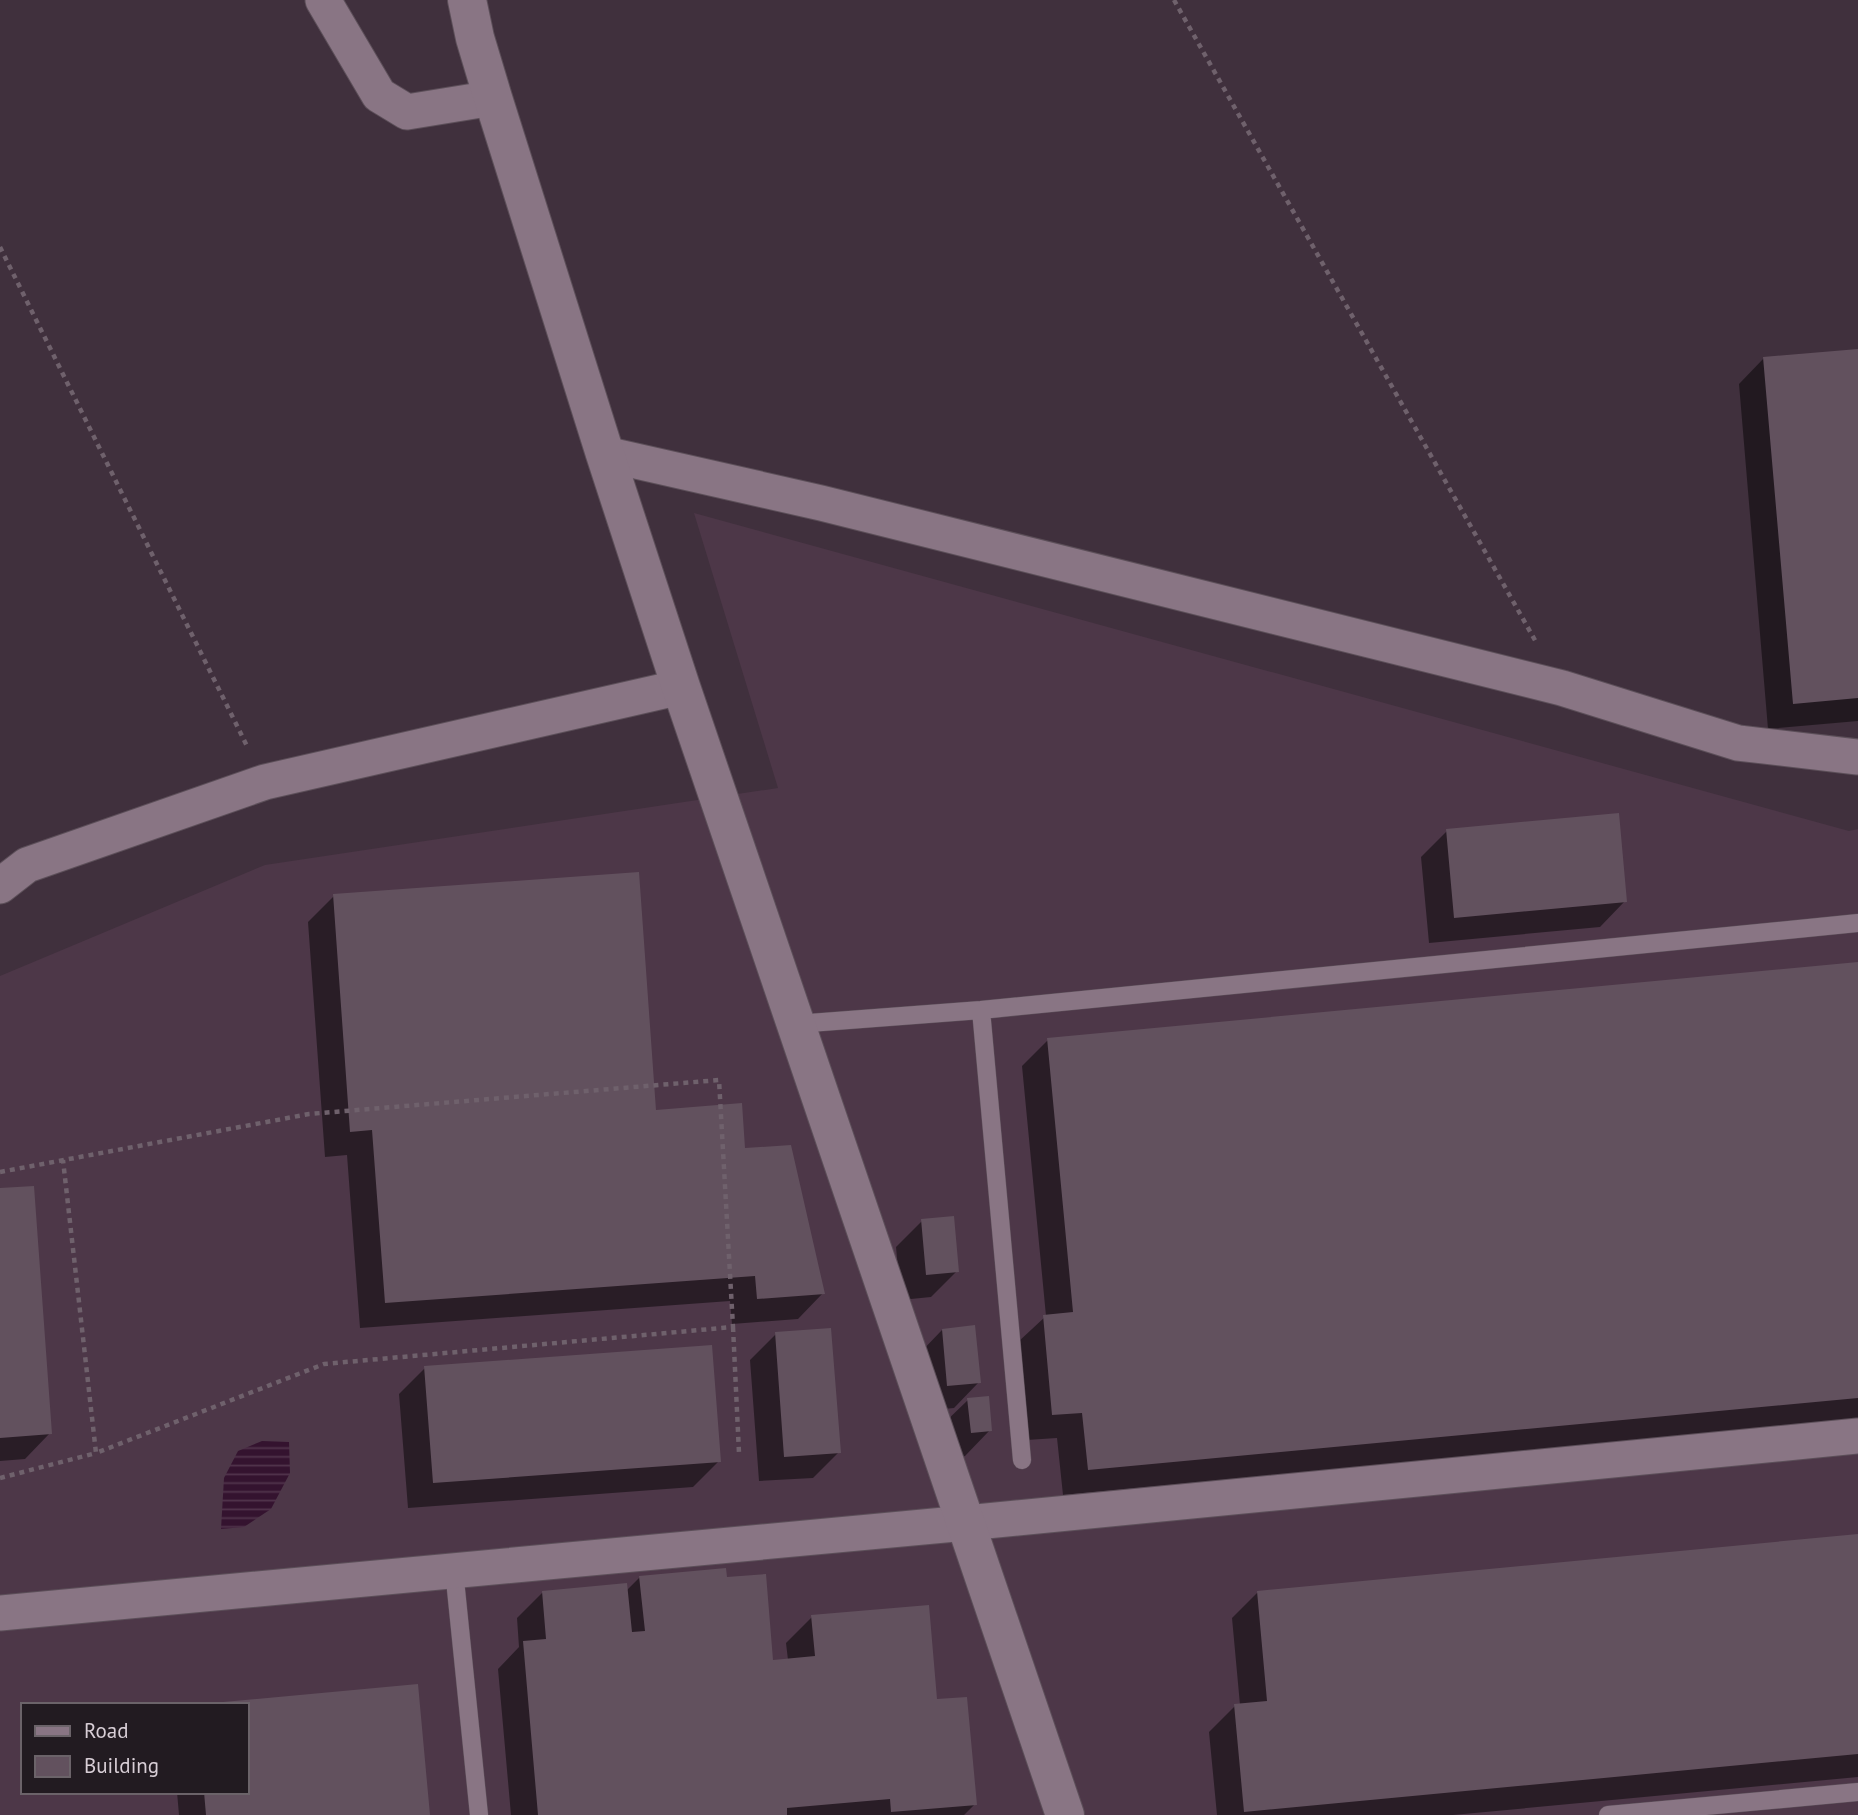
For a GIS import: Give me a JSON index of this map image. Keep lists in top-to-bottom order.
{
  "legend": ["Road", "Building"]
}
